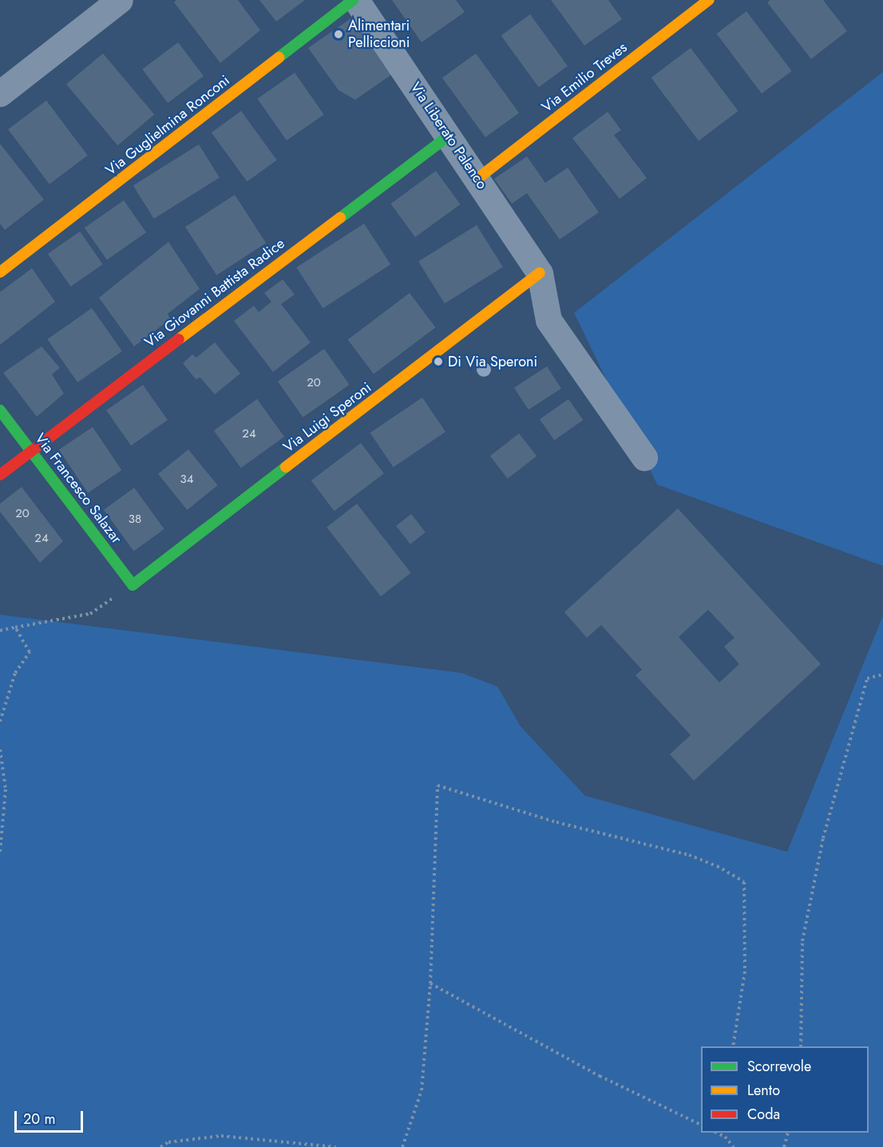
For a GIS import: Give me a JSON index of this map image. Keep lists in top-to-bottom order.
{
  "streets": {
    "street": [
      "Via Emilio Treves",
      "Via Guglielmina Ronconi",
      "Via Liberato Palenco",
      "Via Giovanni Battista Radice",
      "Via Luigi Speroni",
      "Via Francesco Salazar"
    ]
  },
  "crossings": [
    ["Via Emilio Treves", "Via Liberato Palenco"],
    ["Via Liberato Palenco", "Via Giovanni Battista Radice"],
    ["Via Liberato Palenco", "Via Luigi Speroni"],
    ["Via Giovanni Battista Radice", "Via Francesco Salazar"],
    ["Via Luigi Speroni", "Via Francesco Salazar"]
  ],
  "places": ["Alimentari Pelliccioni", "Di Via Speroni"],
  "house_numbers": [
    "20",
    "24",
    "34",
    "20",
    "38",
    "24"
  ],
  "legend": ["Scorrevole", "Lento", "Coda"],
  "scale_bar": "20 m"
}
